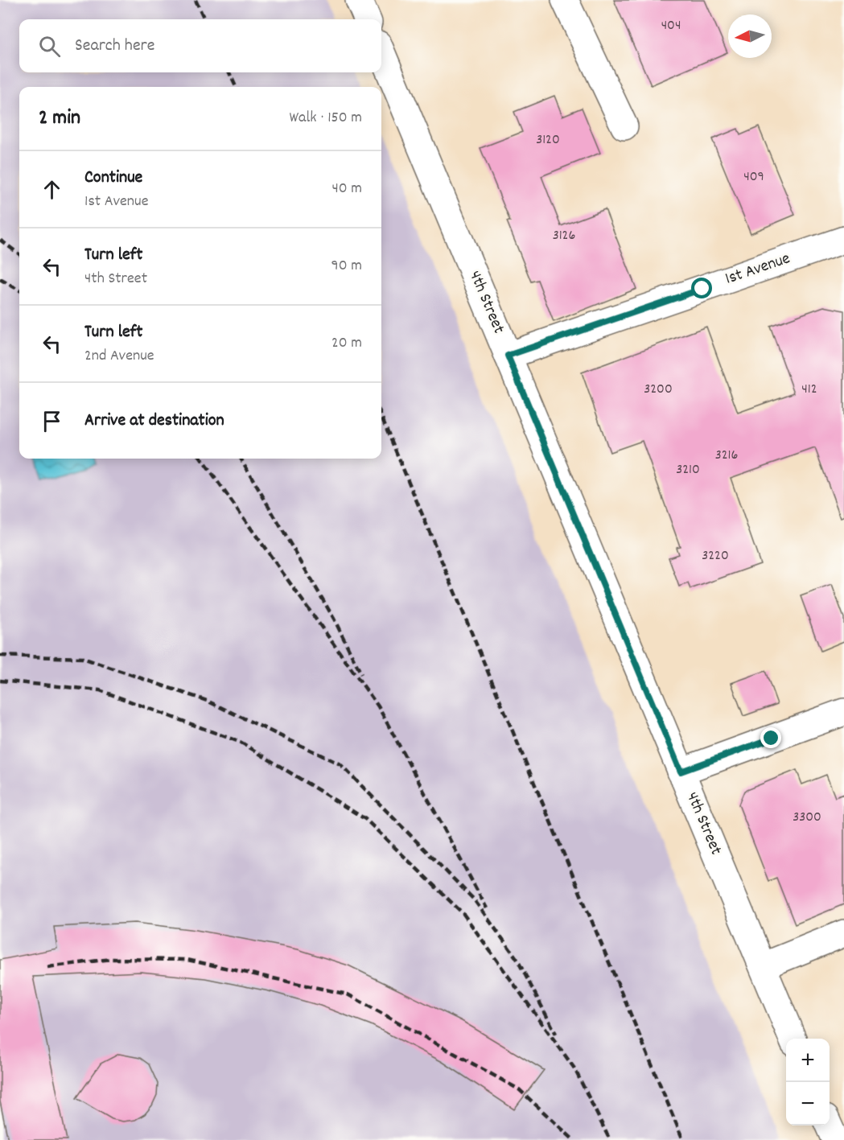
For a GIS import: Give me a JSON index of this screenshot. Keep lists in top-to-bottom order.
{
  "streets": {
    "main road": ["1st Avenue", "4th Street"]
  },
  "crossings": [
    ["1st Avenue", "4th Street"]
  ],
  "house_numbers": [
    "404",
    "3120",
    "409",
    "3126",
    "3200",
    "412",
    "3216",
    "3210",
    "3220",
    "3300"
  ],
  "north": "left",
  "page": {
    "search": "Search here",
    "heading": ["2 min", "Walk · 150 m"],
    "list": [
      ["Continue", "1st Avenue", "40 m"],
      ["Turn left", "4th Street", "90 m"],
      ["Turn left", "2nd Avenue", "20 m"],
      "Arrive at destination"
    ],
    "map_buttons": ["+", "−"]
  }
}
